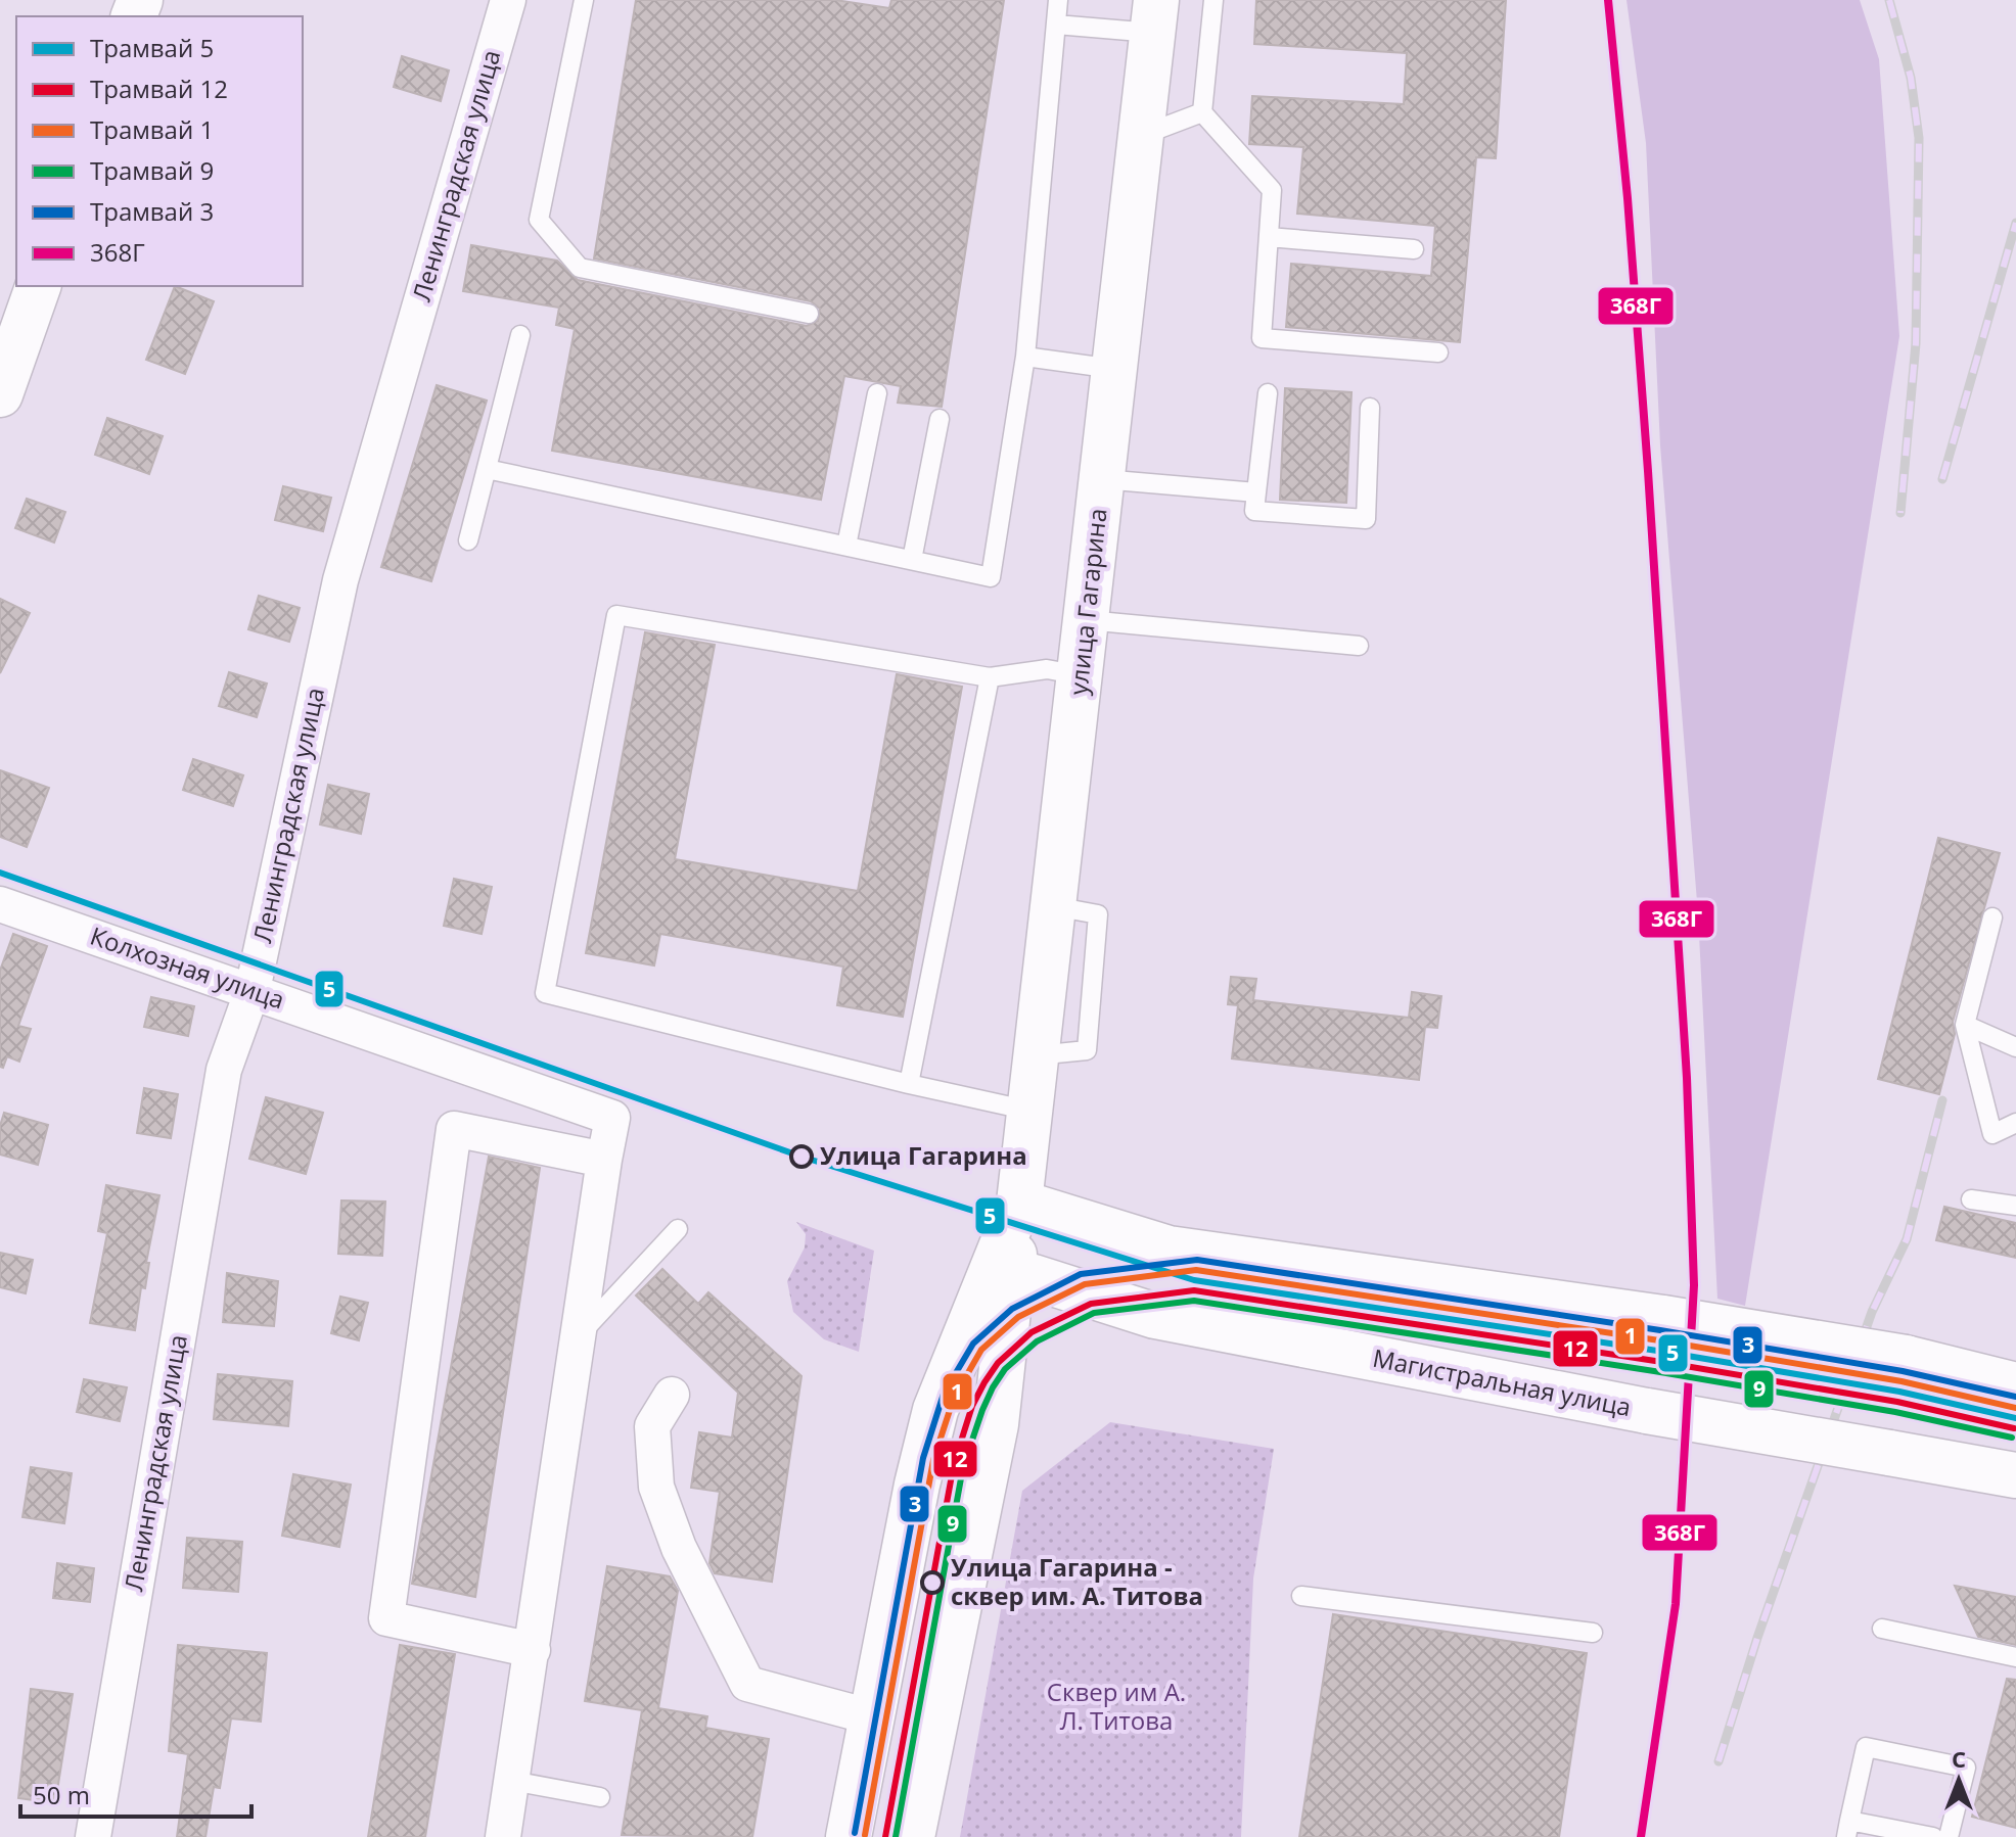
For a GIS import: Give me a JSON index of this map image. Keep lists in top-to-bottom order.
{
  "streets": {
    "main road": ["улица Гагарина", "Магистральная улица"],
    "street": ["Ленинградская улица", "Колхозная улица"]
  },
  "crossings": [
    ["Ленинградская улица", "Колхозная улица"],
    ["улица Гагарина", "Магистральная улица"]
  ],
  "parks": ["Сквер им А. Л. Титова"],
  "places": ["Улица Гагарина", "Улица Гагарина - сквер им. А. Титова"],
  "lines": [
    "transit line 368Г",
    "tram line 5",
    "tram line 3",
    "tram line 1",
    "tram line 12",
    "tram line 9"
  ],
  "legend": [
    "Трамвай 5",
    "Трамвай 12",
    "Трамвай 1",
    "Трамвай 9",
    "Трамвай 3",
    "368Г"
  ],
  "scale_bar": "50 m",
  "north": "top"
}
